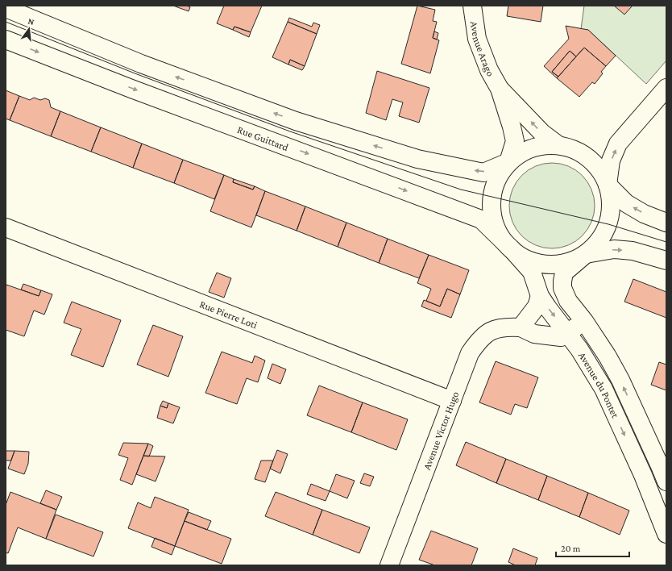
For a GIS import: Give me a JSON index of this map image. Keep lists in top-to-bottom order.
{
  "streets": {
    "street": [
      "Avenue Arago",
      "Rue Guittard",
      "Rue Pierre Loti",
      "Avenue du Pontet",
      "Avenue Victor Hugo"
    ]
  },
  "crossings": [
    ["Rue Guittard", "Avenue du Pontet"],
    ["Rue Pierre Loti", "Avenue Victor Hugo"],
    ["Avenue du Pontet", "Avenue Victor Hugo"]
  ],
  "scale_bar": "20 m",
  "north": "top"
}
